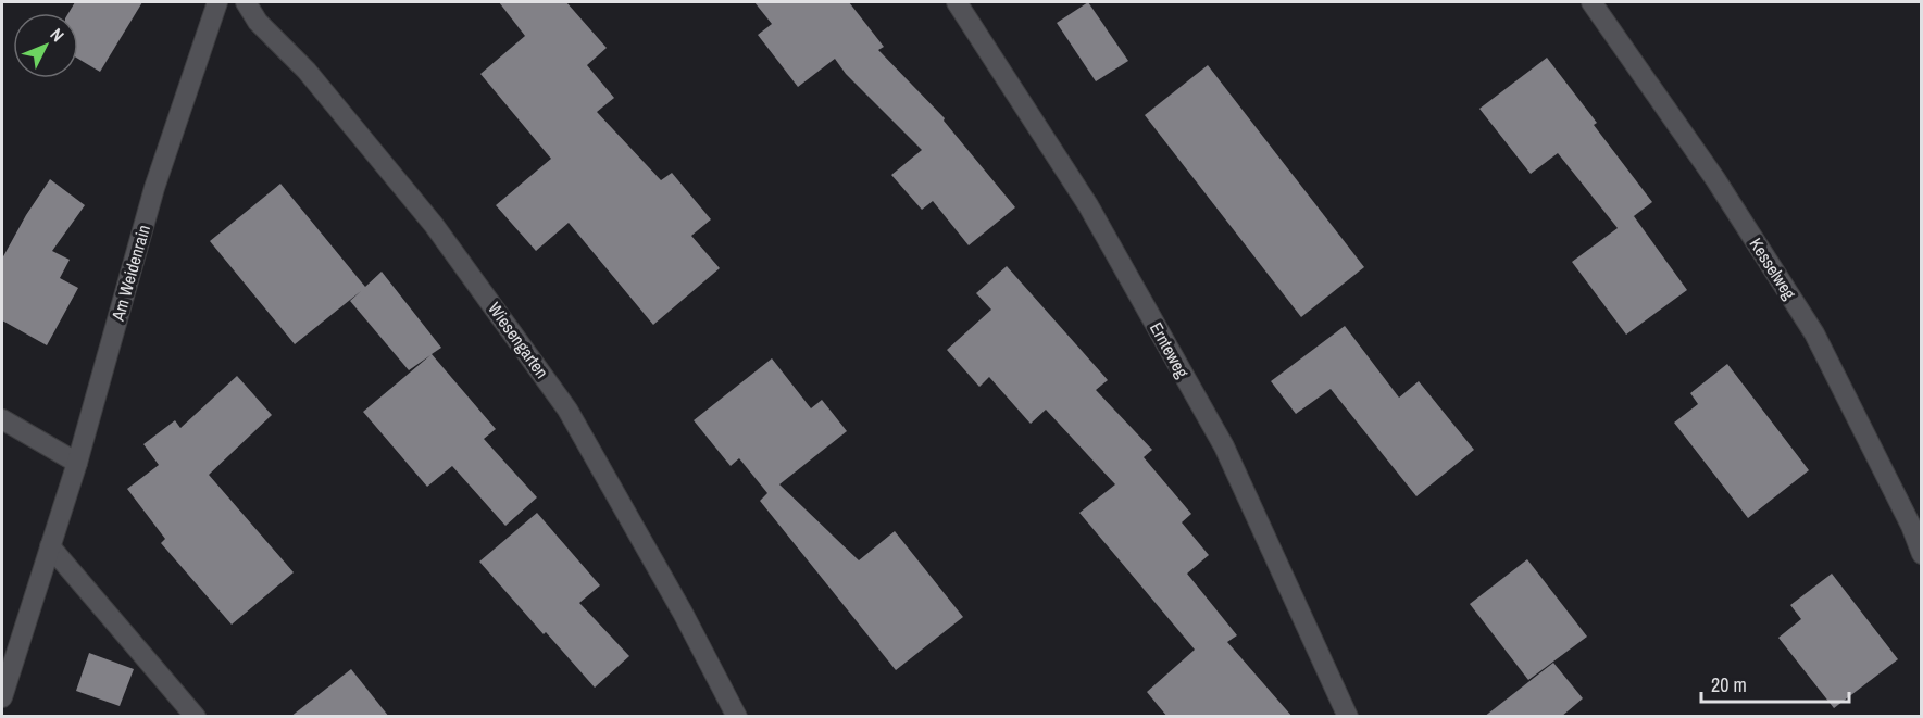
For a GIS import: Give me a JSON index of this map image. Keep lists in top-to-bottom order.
{
  "streets": {
    "street": [
      "Kesselweg",
      "Am Weidenrain",
      "Wiesengarten",
      "Ernteweg"
    ]
  },
  "scale_bar": "20 m",
  "north": "top right"
}
